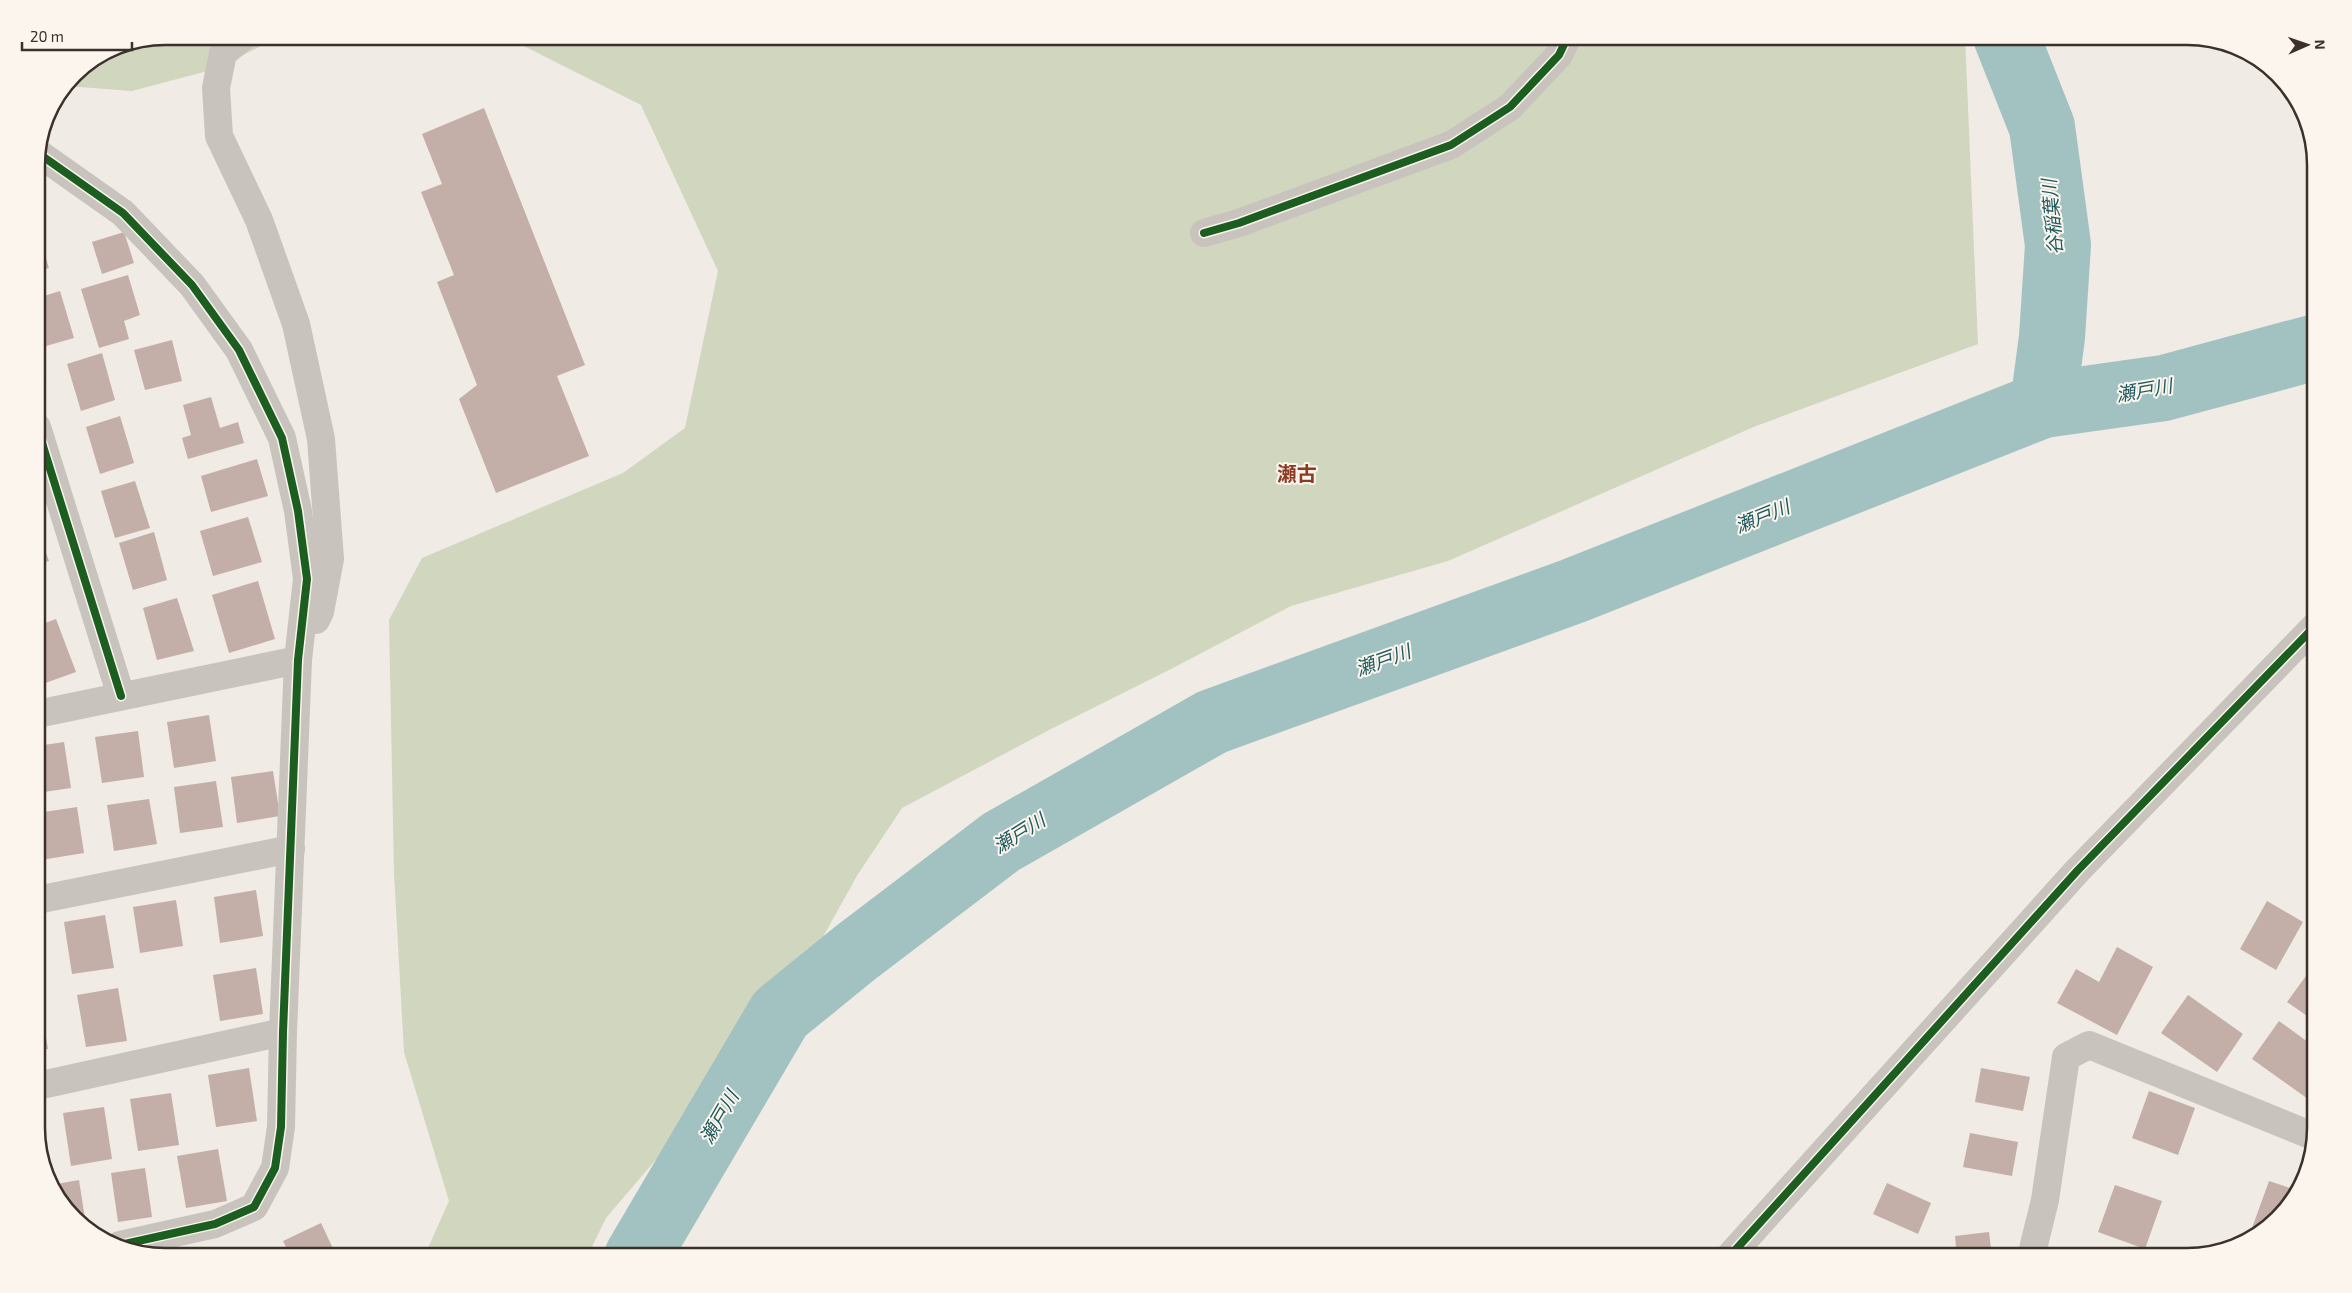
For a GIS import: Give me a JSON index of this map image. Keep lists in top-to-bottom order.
{
  "districts": ["瀬古"],
  "water": ["谷稲葉川", "瀬戸川"],
  "scale_bar": "20 m",
  "north": "right"
}
